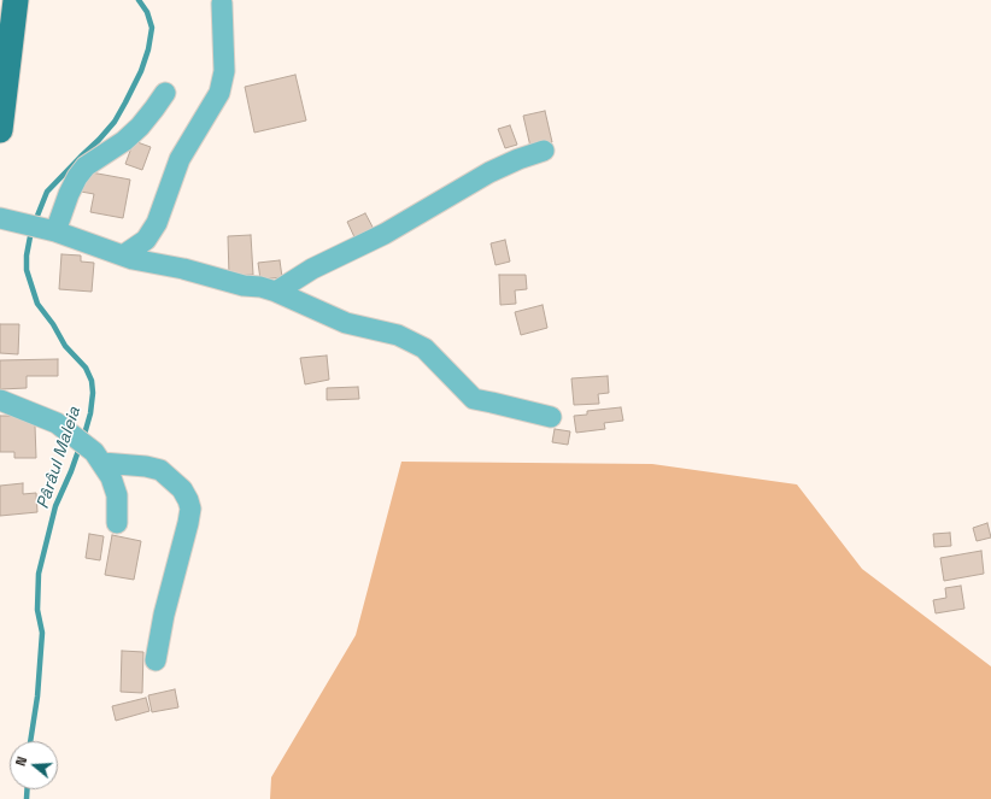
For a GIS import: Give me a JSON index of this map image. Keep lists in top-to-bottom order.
{
  "water": ["Pârâul Maleia"],
  "north": "left"
}
